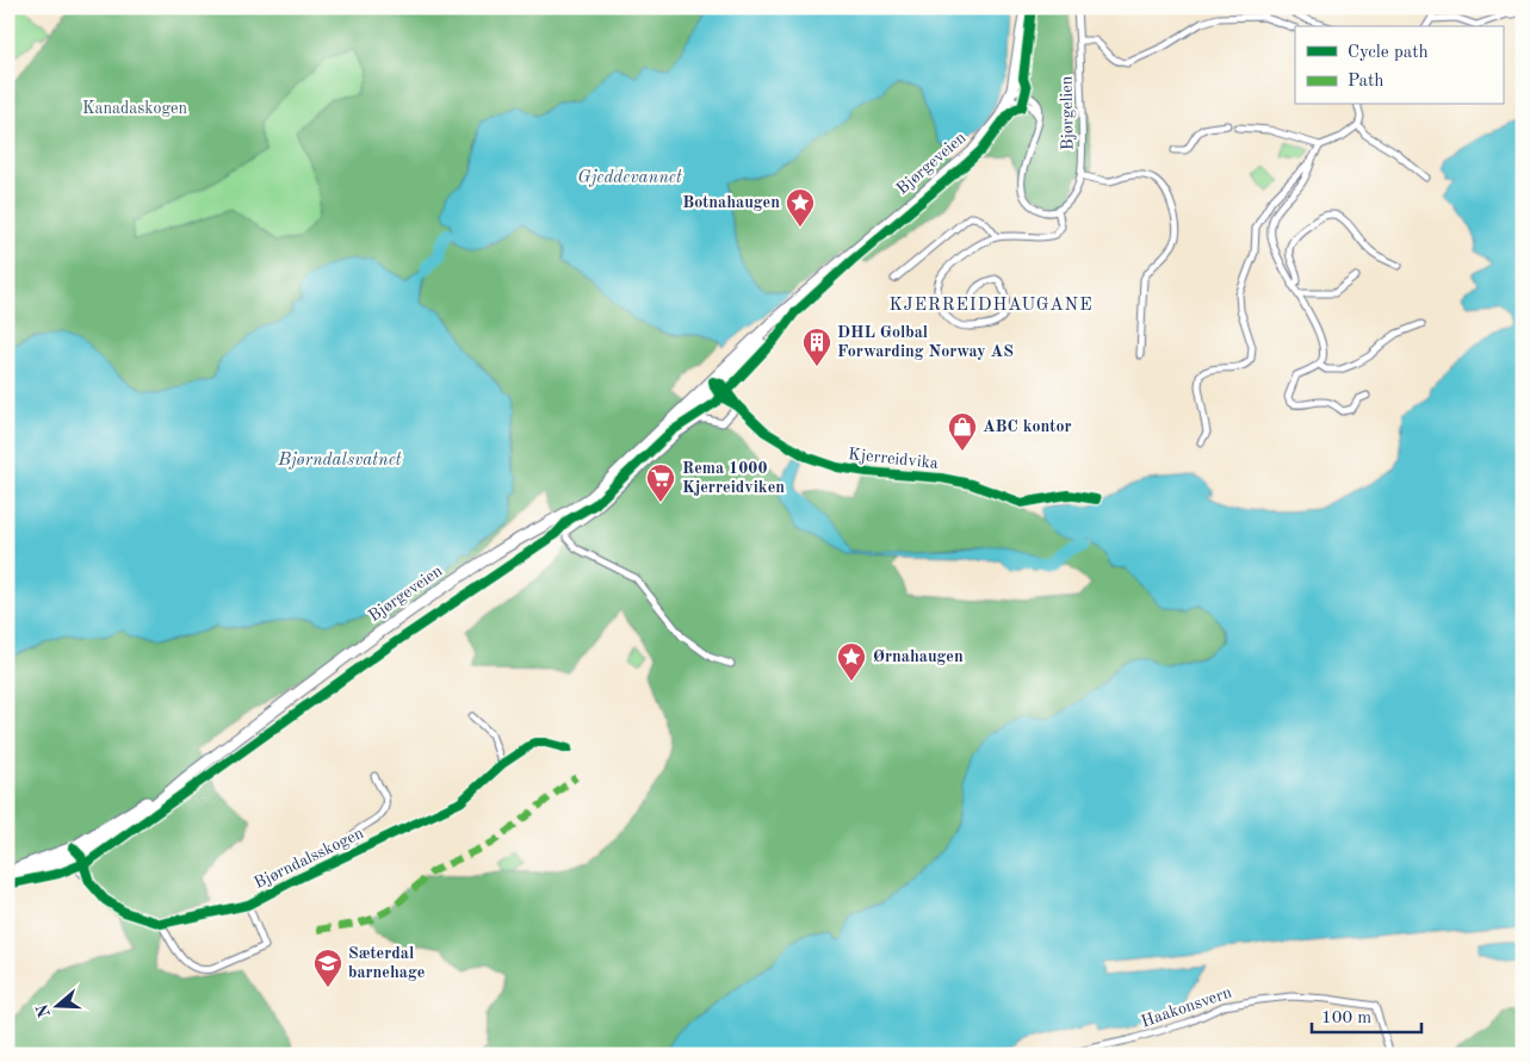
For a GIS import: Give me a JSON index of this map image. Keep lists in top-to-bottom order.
{
  "streets": {
    "main road": ["Bjørgeveien"],
    "street": [
      "Bjørgelien",
      "Kjerreidvika",
      "Bjørndalsskogen",
      "Haakonsvern"
    ]
  },
  "crossings": [
    ["Bjørgelien", "Bjørgeveien"],
    ["Bjørgeveien", "Kjerreidvika"],
    ["Bjørgeveien", "Bjørndalsskogen"]
  ],
  "districts": ["KJERREIDHAUGANE"],
  "water": ["Gjeddevannet", "Bjørndalsvatnet"],
  "parks": ["Kanadaskogen"],
  "places": {
    "place": ["Botnahaugen", "Ørnahaugen"],
    "building": ["DHL Golbal Forwarding Norway AS"],
    "shop": ["ABC kontor"],
    "supermarket": ["Rema 1000 Kjerreidviken"],
    "school or university": ["Sæterdal barnehage"]
  },
  "legend": ["Cycle path", "Path"],
  "scale_bar": "100 m",
  "north": "left"
}
